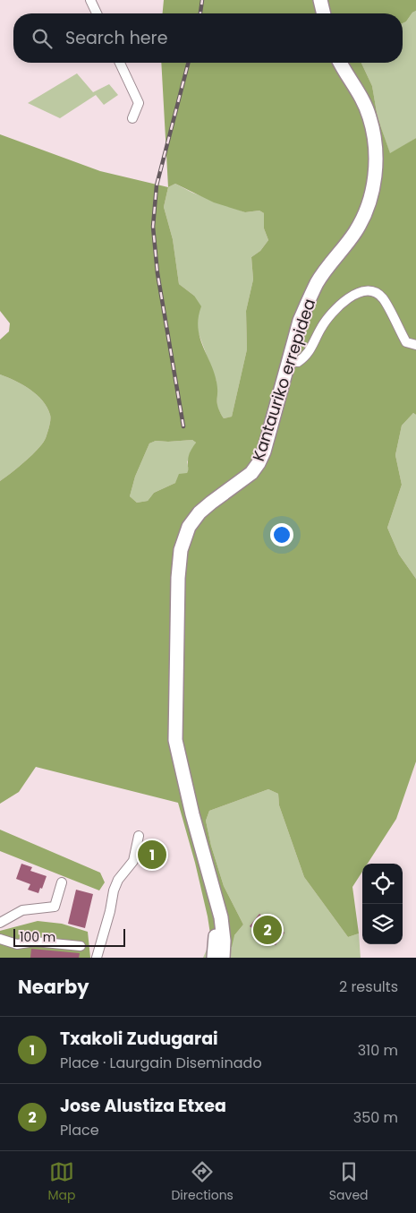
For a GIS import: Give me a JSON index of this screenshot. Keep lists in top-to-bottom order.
{
  "streets": {
    "highway": ["Kantauriko errepidea"]
  },
  "scale_bar": "100 m",
  "page": {
    "search": "Search here",
    "pins": ["1", "2"],
    "scale": "100 m",
    "heading": ["Nearby", "2 results"],
    "list": [
      {
        "mark": "1",
        "name": "Txakoli Zudugarai",
        "note": "Place · Laurgain Diseminado",
        "value": "310 m"
      },
      {
        "mark": "2",
        "name": "Jose Alustiza Etxea",
        "note": "Place",
        "value": "350 m"
      }
    ],
    "nav": ["Map", "Directions", "Saved"]
  }
}
